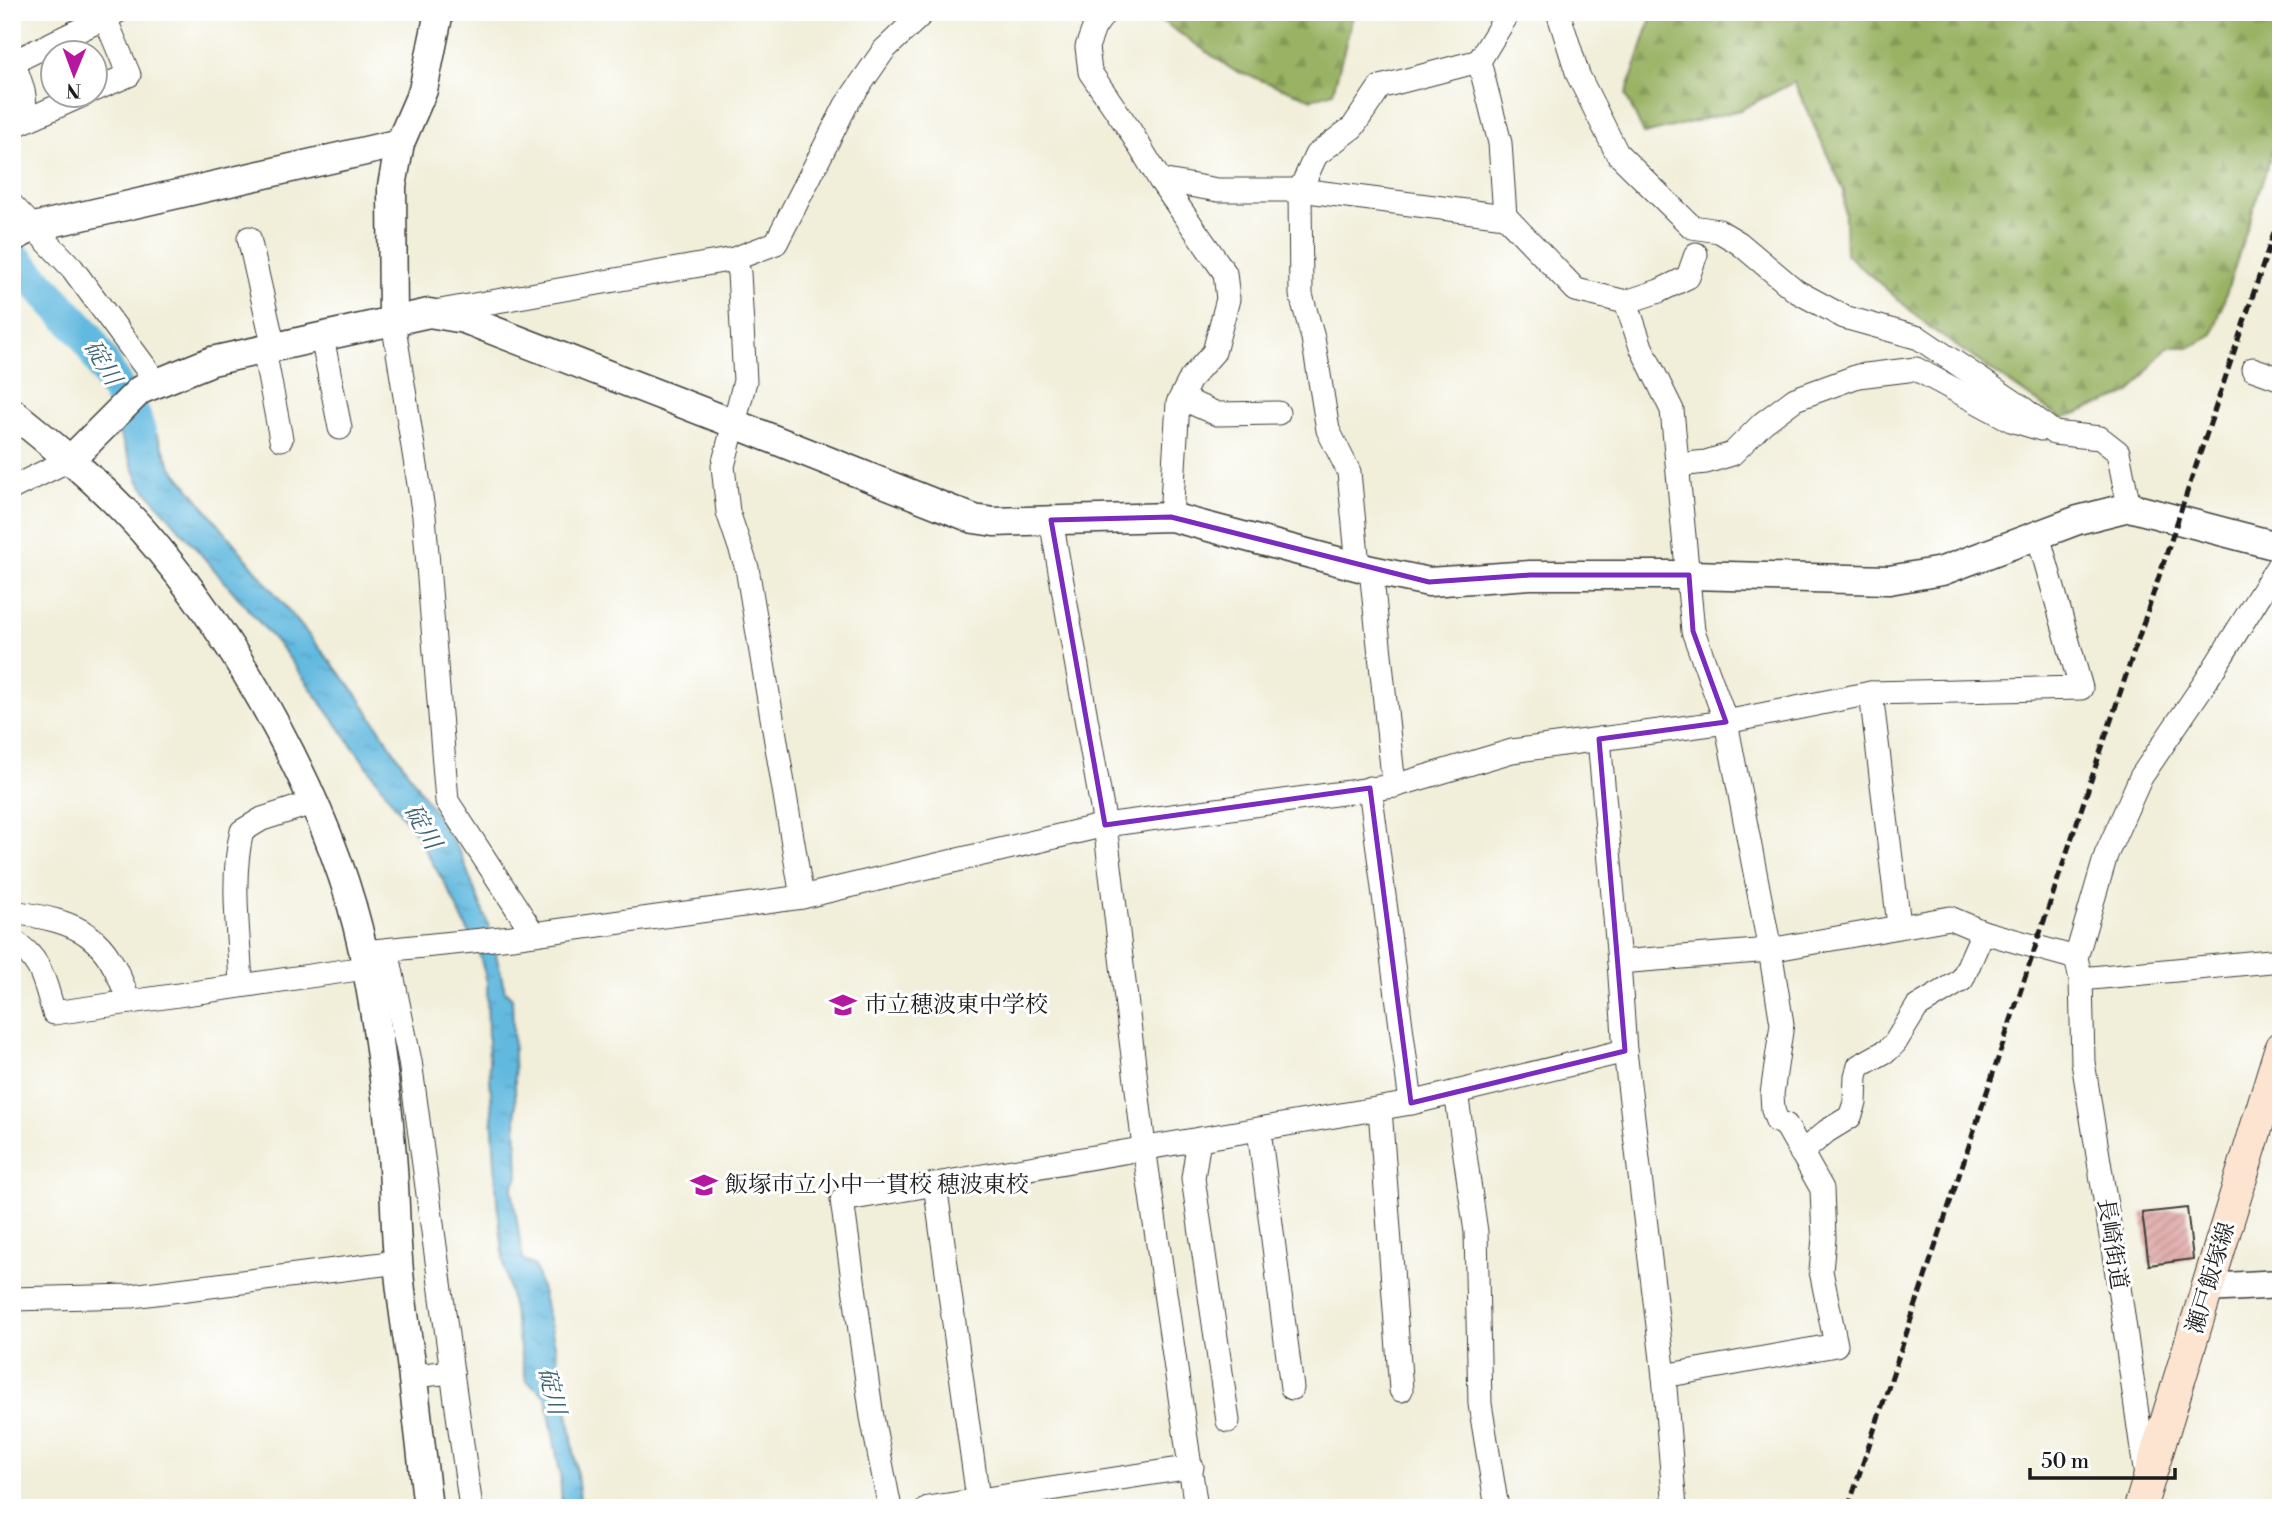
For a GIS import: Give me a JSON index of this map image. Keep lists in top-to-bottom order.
{
  "streets": {
    "main road": ["瀬戸飯塚線"],
    "street": ["長崎街道"]
  },
  "crossings": [
    ["長崎街道", "瀬戸飯塚線"]
  ],
  "water": ["碇川"],
  "places": {
    "school or university": ["市立穂波東中学校", "飯塚市立小中一貫校 穂波東校"]
  },
  "scale_bar": "50 m",
  "north": "bottom"
}
